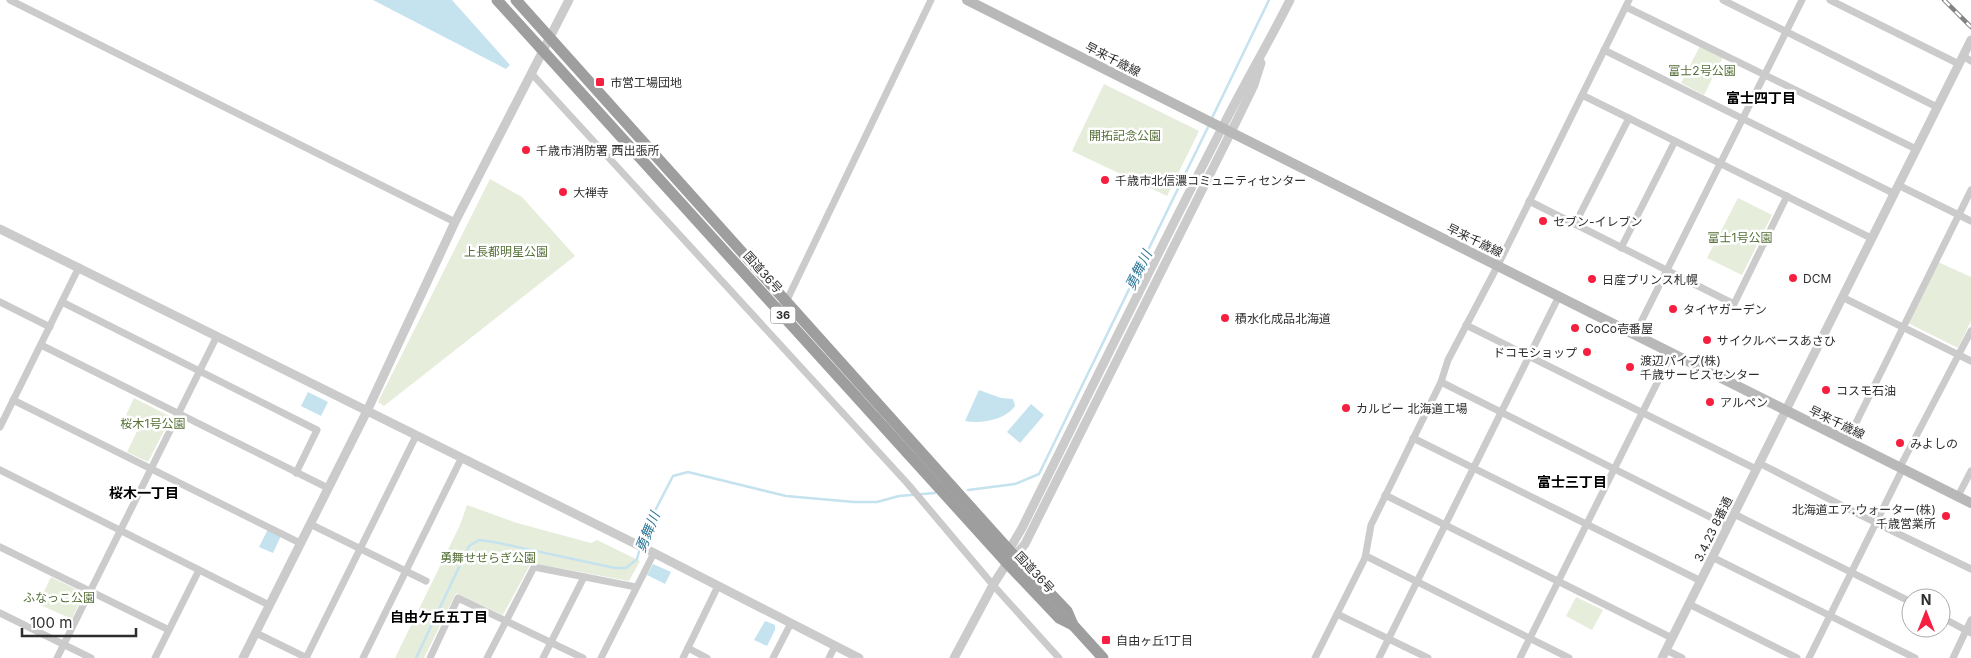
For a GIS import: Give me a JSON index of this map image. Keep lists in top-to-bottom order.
{
  "streets": {
    "highway": ["国道36号", "36"],
    "main road": ["早来千歳線"],
    "street": ["3.4.23 8番通"]
  },
  "crossings": [
    ["早来千歳線", "3.4.23 8番通"]
  ],
  "districts": [
    "富士四丁目",
    "富士三丁目",
    "桜木一丁目",
    "自由ケ丘五丁目"
  ],
  "water": ["勇舞川"],
  "parks": [
    "富士2号公園",
    "開拓記念公園",
    "富士1号公園",
    "上長都明星公園",
    "桜木1号公園",
    "勇舞せせらぎ公園",
    "ふなっこ公園"
  ],
  "places": {
    "transit": ["市営工場団地", "自由ヶ丘1丁目"],
    "other": [
      "千歳市消防署 西出張所",
      "千歳市北信濃コミュニティセンター",
      "大禅寺",
      "セブン-イレブン",
      "DCM",
      "日産プリンス札幌",
      "タイヤガーデン",
      "積水化成品北海道",
      "CoCo壱番屋",
      "サイクルベースあさひ",
      "ドコモショップ",
      "渡辺パイプ(株) 千歳サービスセンター",
      "コスモ石油",
      "アルペン",
      "カルビー 北海道工場",
      "みよしの",
      "北海道エア.ウォーター(株) 千歳営業所"
    ]
  },
  "scale_bar": "100 m",
  "north": "top"
}
